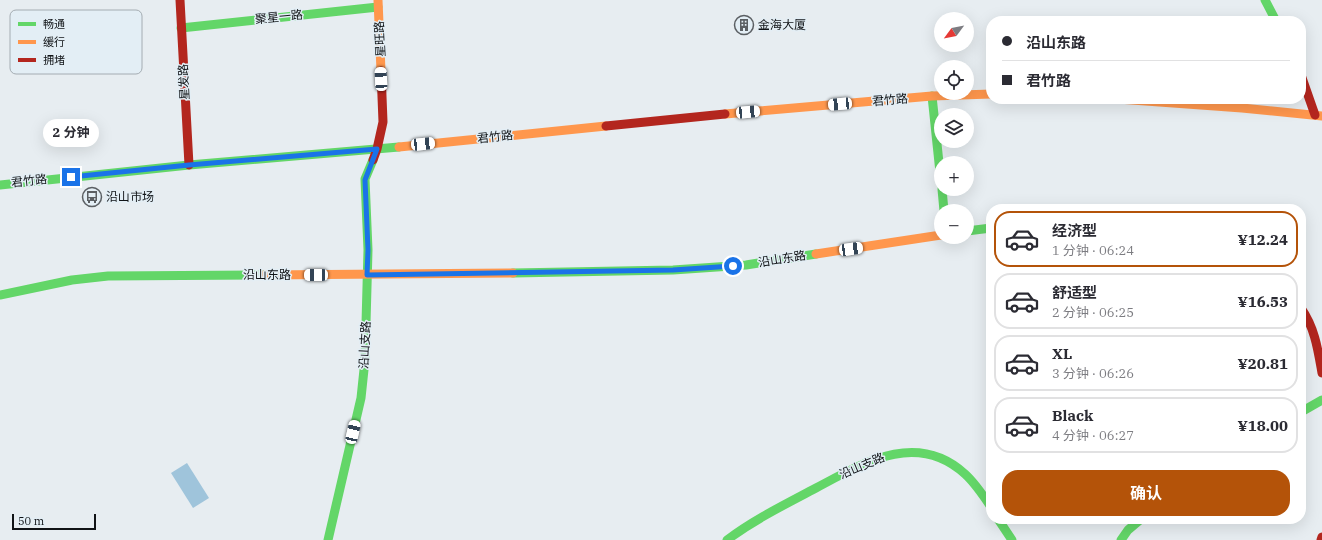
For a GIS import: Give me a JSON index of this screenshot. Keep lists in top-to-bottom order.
{
  "streets": {
    "street": [
      "聚星一路",
      "星旺路",
      "星发路",
      "君竹路",
      "沿山东路",
      "沿山支路"
    ]
  },
  "crossings": [
    ["聚星一路", "星旺路"],
    ["聚星一路", "星发路"],
    ["星旺路", "君竹路"],
    ["星旺路", "沿山支路"],
    ["星发路", "君竹路"],
    ["君竹路", "沿山支路"],
    ["沿山东路", "沿山支路"]
  ],
  "places": {
    "building": ["金海大厦"],
    "bus stop": ["沿山市场"]
  },
  "legend": ["畅通", "缓行", "拥堵"],
  "scale_bar": "50 m",
  "north": "bottom left",
  "page": {
    "map_buttons": ["+", "−"],
    "banner": ["沿山东路", "君竹路"],
    "bubble": "2 分钟",
    "list": [
      {
        "name": "经济型",
        "note": "1 分钟 · 06:24",
        "value": "¥12.24"
      },
      {
        "name": "舒适型",
        "note": "2 分钟 · 06:25",
        "value": "¥16.53"
      },
      {
        "name": "XL",
        "note": "3 分钟 · 06:26",
        "value": "¥20.81"
      },
      {
        "name": "Black",
        "note": "4 分钟 · 06:27",
        "value": "¥18.00"
      }
    ],
    "buttons": "确认",
    "scale": "50 m"
  }
}
